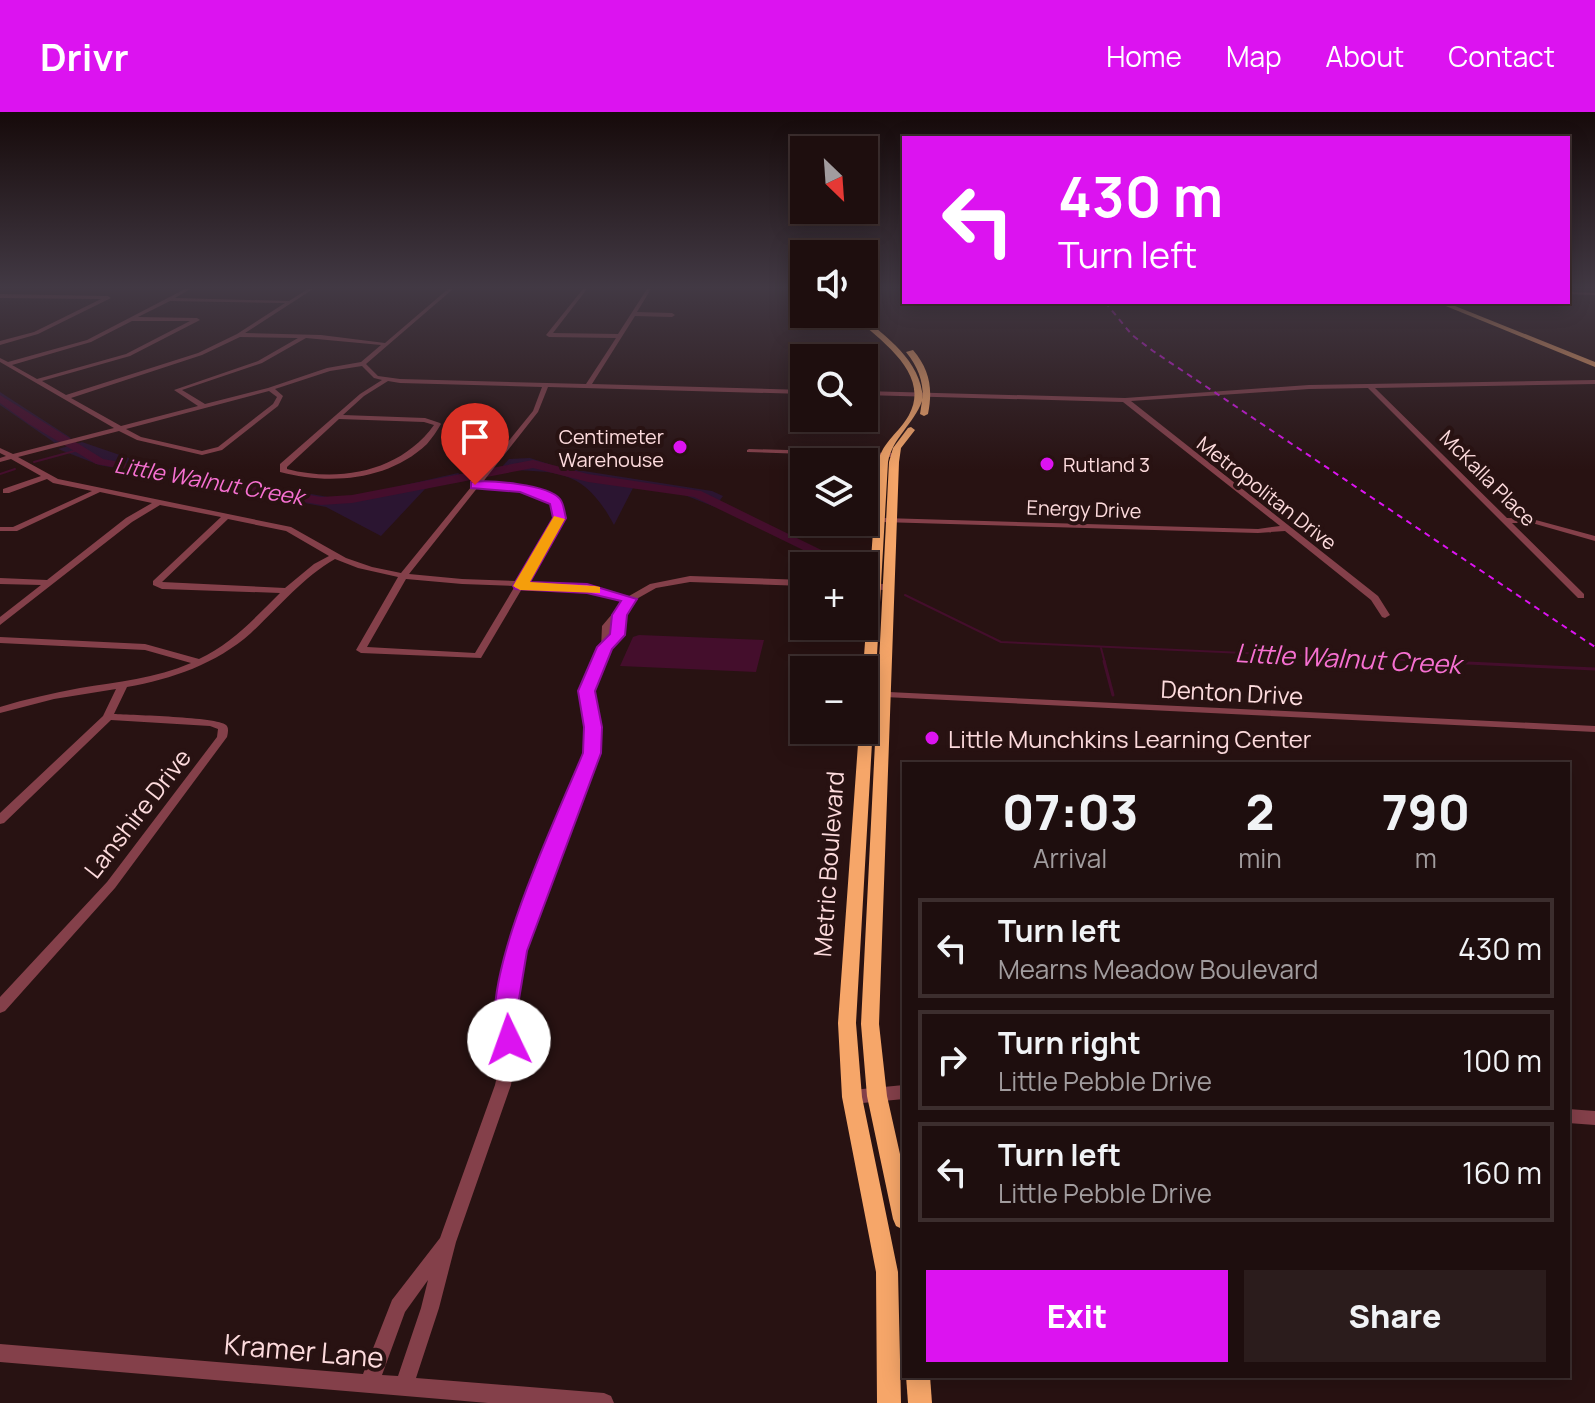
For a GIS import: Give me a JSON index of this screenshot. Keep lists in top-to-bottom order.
{
  "streets": {
    "main road": ["Metric Boulevard"],
    "street": [
      "McKalla Place",
      "Metropolitan Drive",
      "Energy Drive",
      "Denton Drive",
      "Lanshire Drive",
      "Kramer Lane"
    ]
  },
  "crossings": [
    ["Metropolitan Drive", "Energy Drive"],
    ["Energy Drive", "Metric Boulevard"]
  ],
  "water": ["Little Walnut Creek"],
  "places": ["Centimeter Warehouse", "Rutland 3", "Little Munchkins Learning Center"],
  "north": "bottom right",
  "page": {
    "header": "Drivr",
    "nav": [
      "Home",
      "Map",
      "About",
      "Contact"
    ],
    "map_buttons": ["+", "−"],
    "turn": ["430 m", "Turn left"],
    "eta": [
      "07:03",
      "Arrival",
      "2",
      "min",
      "790",
      "m"
    ],
    "list": [
      {
        "name": "Turn left",
        "note": "Mearns Meadow Boulevard",
        "value": "430 m"
      },
      {
        "name": "Turn right",
        "note": "Little Pebble Drive",
        "value": "100 m"
      },
      {
        "name": "Turn left",
        "note": "Little Pebble Drive",
        "value": "160 m"
      }
    ],
    "buttons": ["Exit", "Share"]
  }
}
